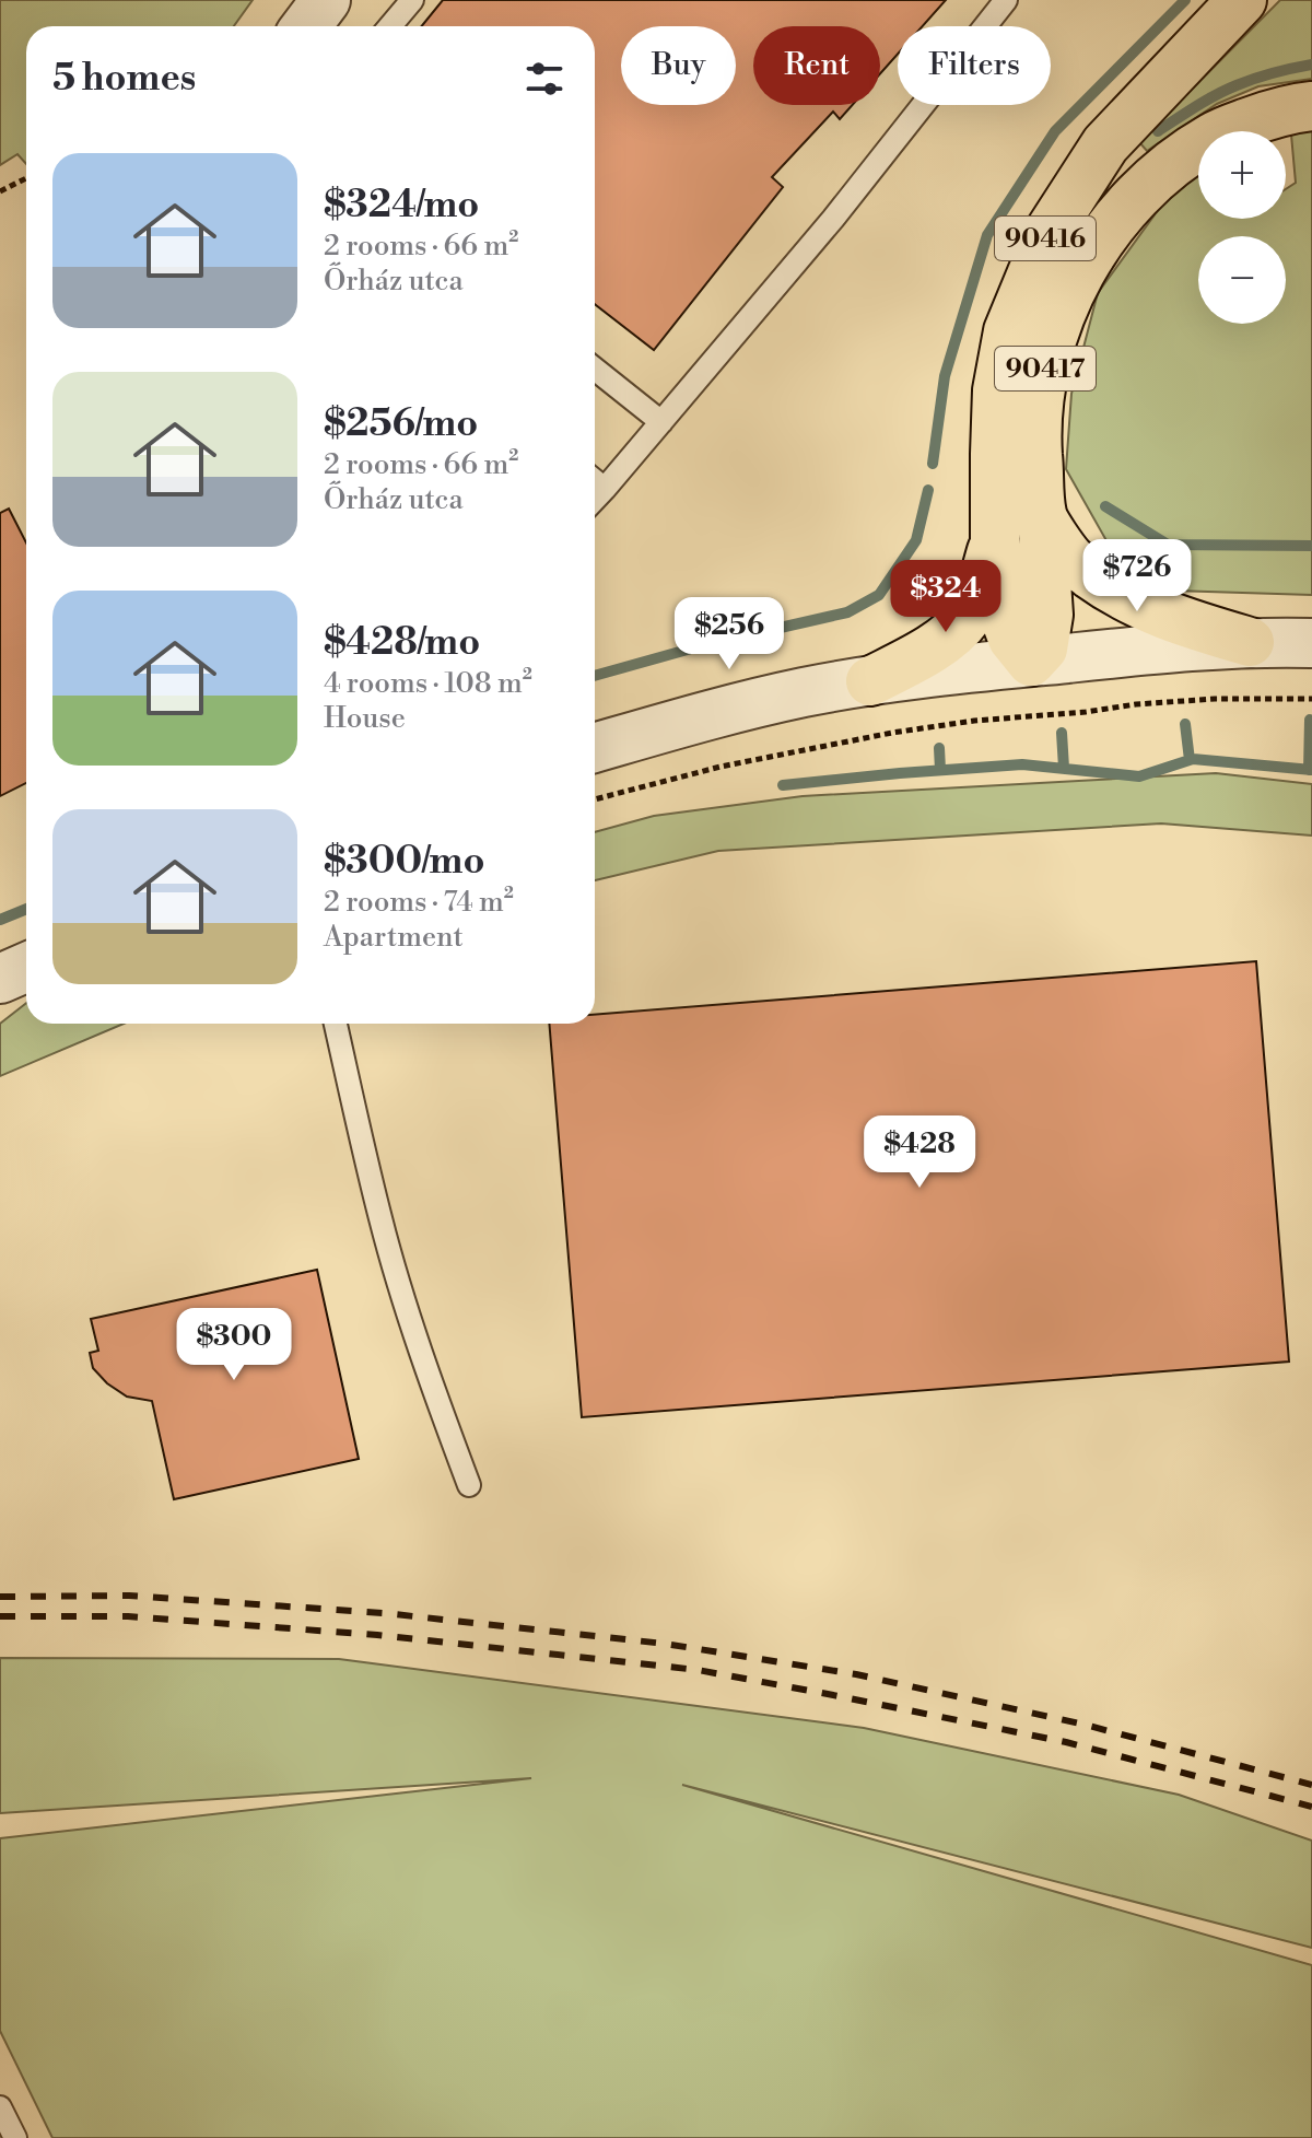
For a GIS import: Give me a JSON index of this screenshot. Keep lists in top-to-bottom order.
{
  "streets": {
    "highway": ["90416", "90417"]
  },
  "crossings": [
    ["90416", "90417"]
  ],
  "page": {
    "chip": ["Buy", "Rent", "Filters"],
    "heading": "5 homes",
    "map_buttons": ["+", "−"],
    "list": [
      {
        "name": "$324/mo",
        "note": "2 rooms · 66 m² · Őrház utca"
      },
      {
        "name": "$256/mo",
        "note": "2 rooms · 66 m² · Őrház utca"
      },
      {
        "name": "$428/mo",
        "note": "4 rooms · 108 m² · House"
      },
      {
        "name": "$300/mo",
        "note": "2 rooms · 74 m² · Apartment"
      }
    ],
    "price": [
      "$726",
      "$324",
      "$256",
      "$428",
      "$300"
    ]
  }
}
